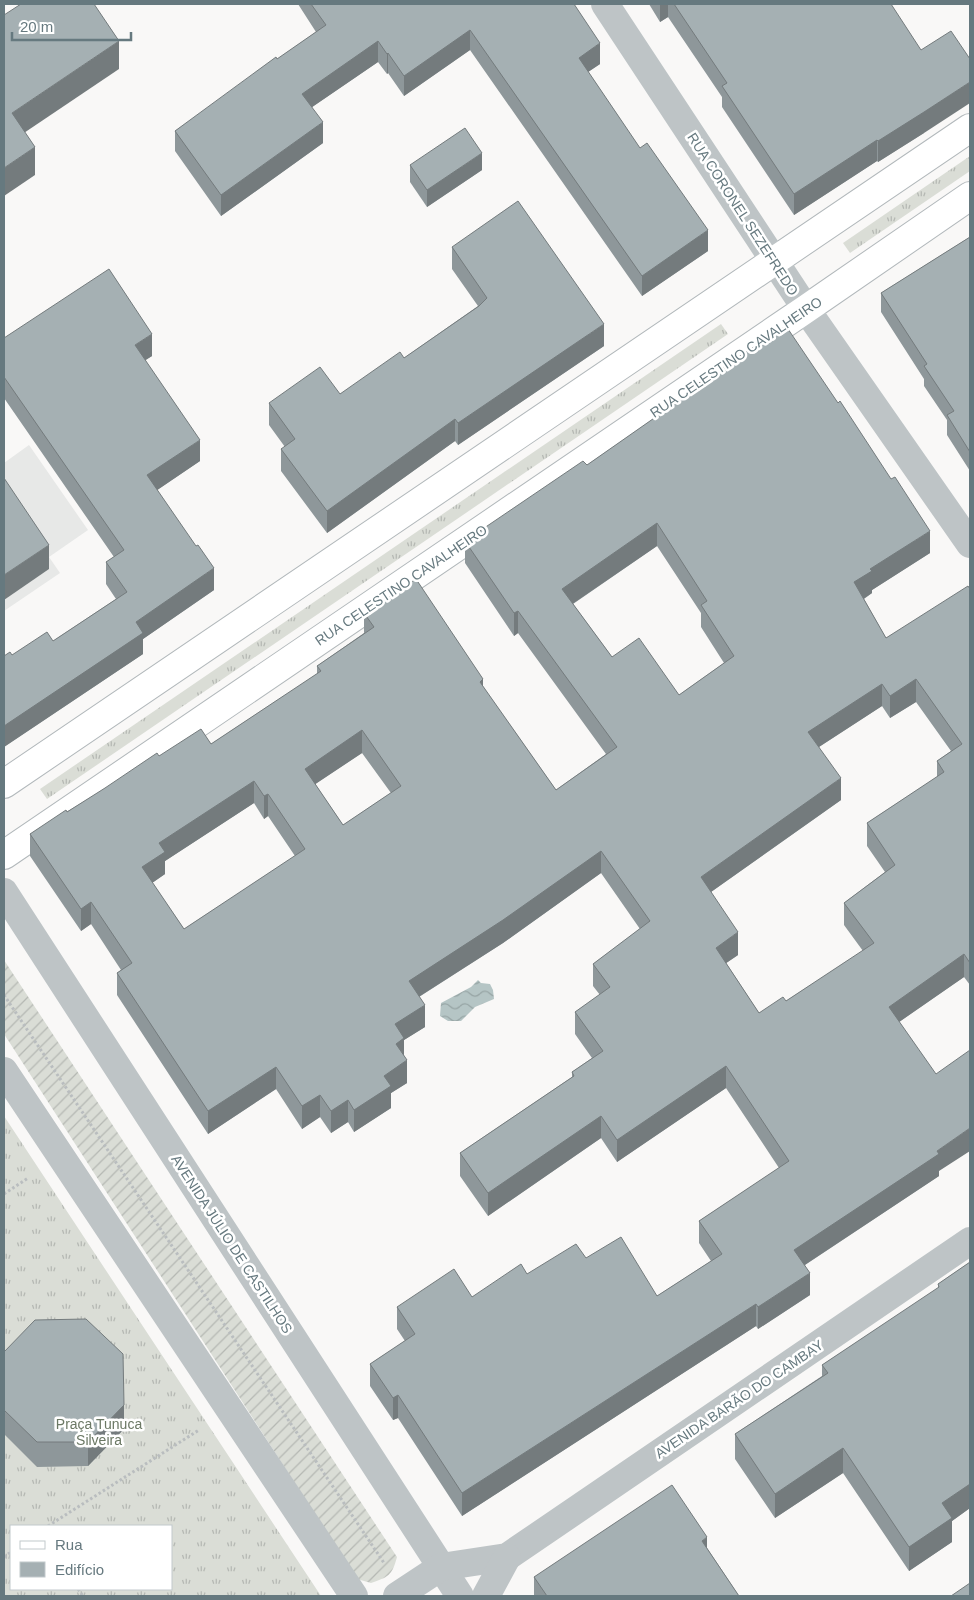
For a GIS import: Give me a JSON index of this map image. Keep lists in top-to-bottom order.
{
  "streets": {
    "main road": ["RUA CELESTINO CAVALHEIRO"],
    "street": ["RUA CORONEL SEZEFREDO", "AVENIDA JÚLIO DE CASTILHOS", "AVENIDA BARÃO DO CAMBAY"]
  },
  "crossings": [
    ["RUA CORONEL SEZEFREDO", "RUA CELESTINO CAVALHEIRO"],
    ["AVENIDA JÚLIO DE CASTILHOS", "AVENIDA BARÃO DO CAMBAY"]
  ],
  "parks": ["Praça Tunuca Silveira"],
  "legend": ["Rua", "Edifício"],
  "scale_bar": "20 m"
}
